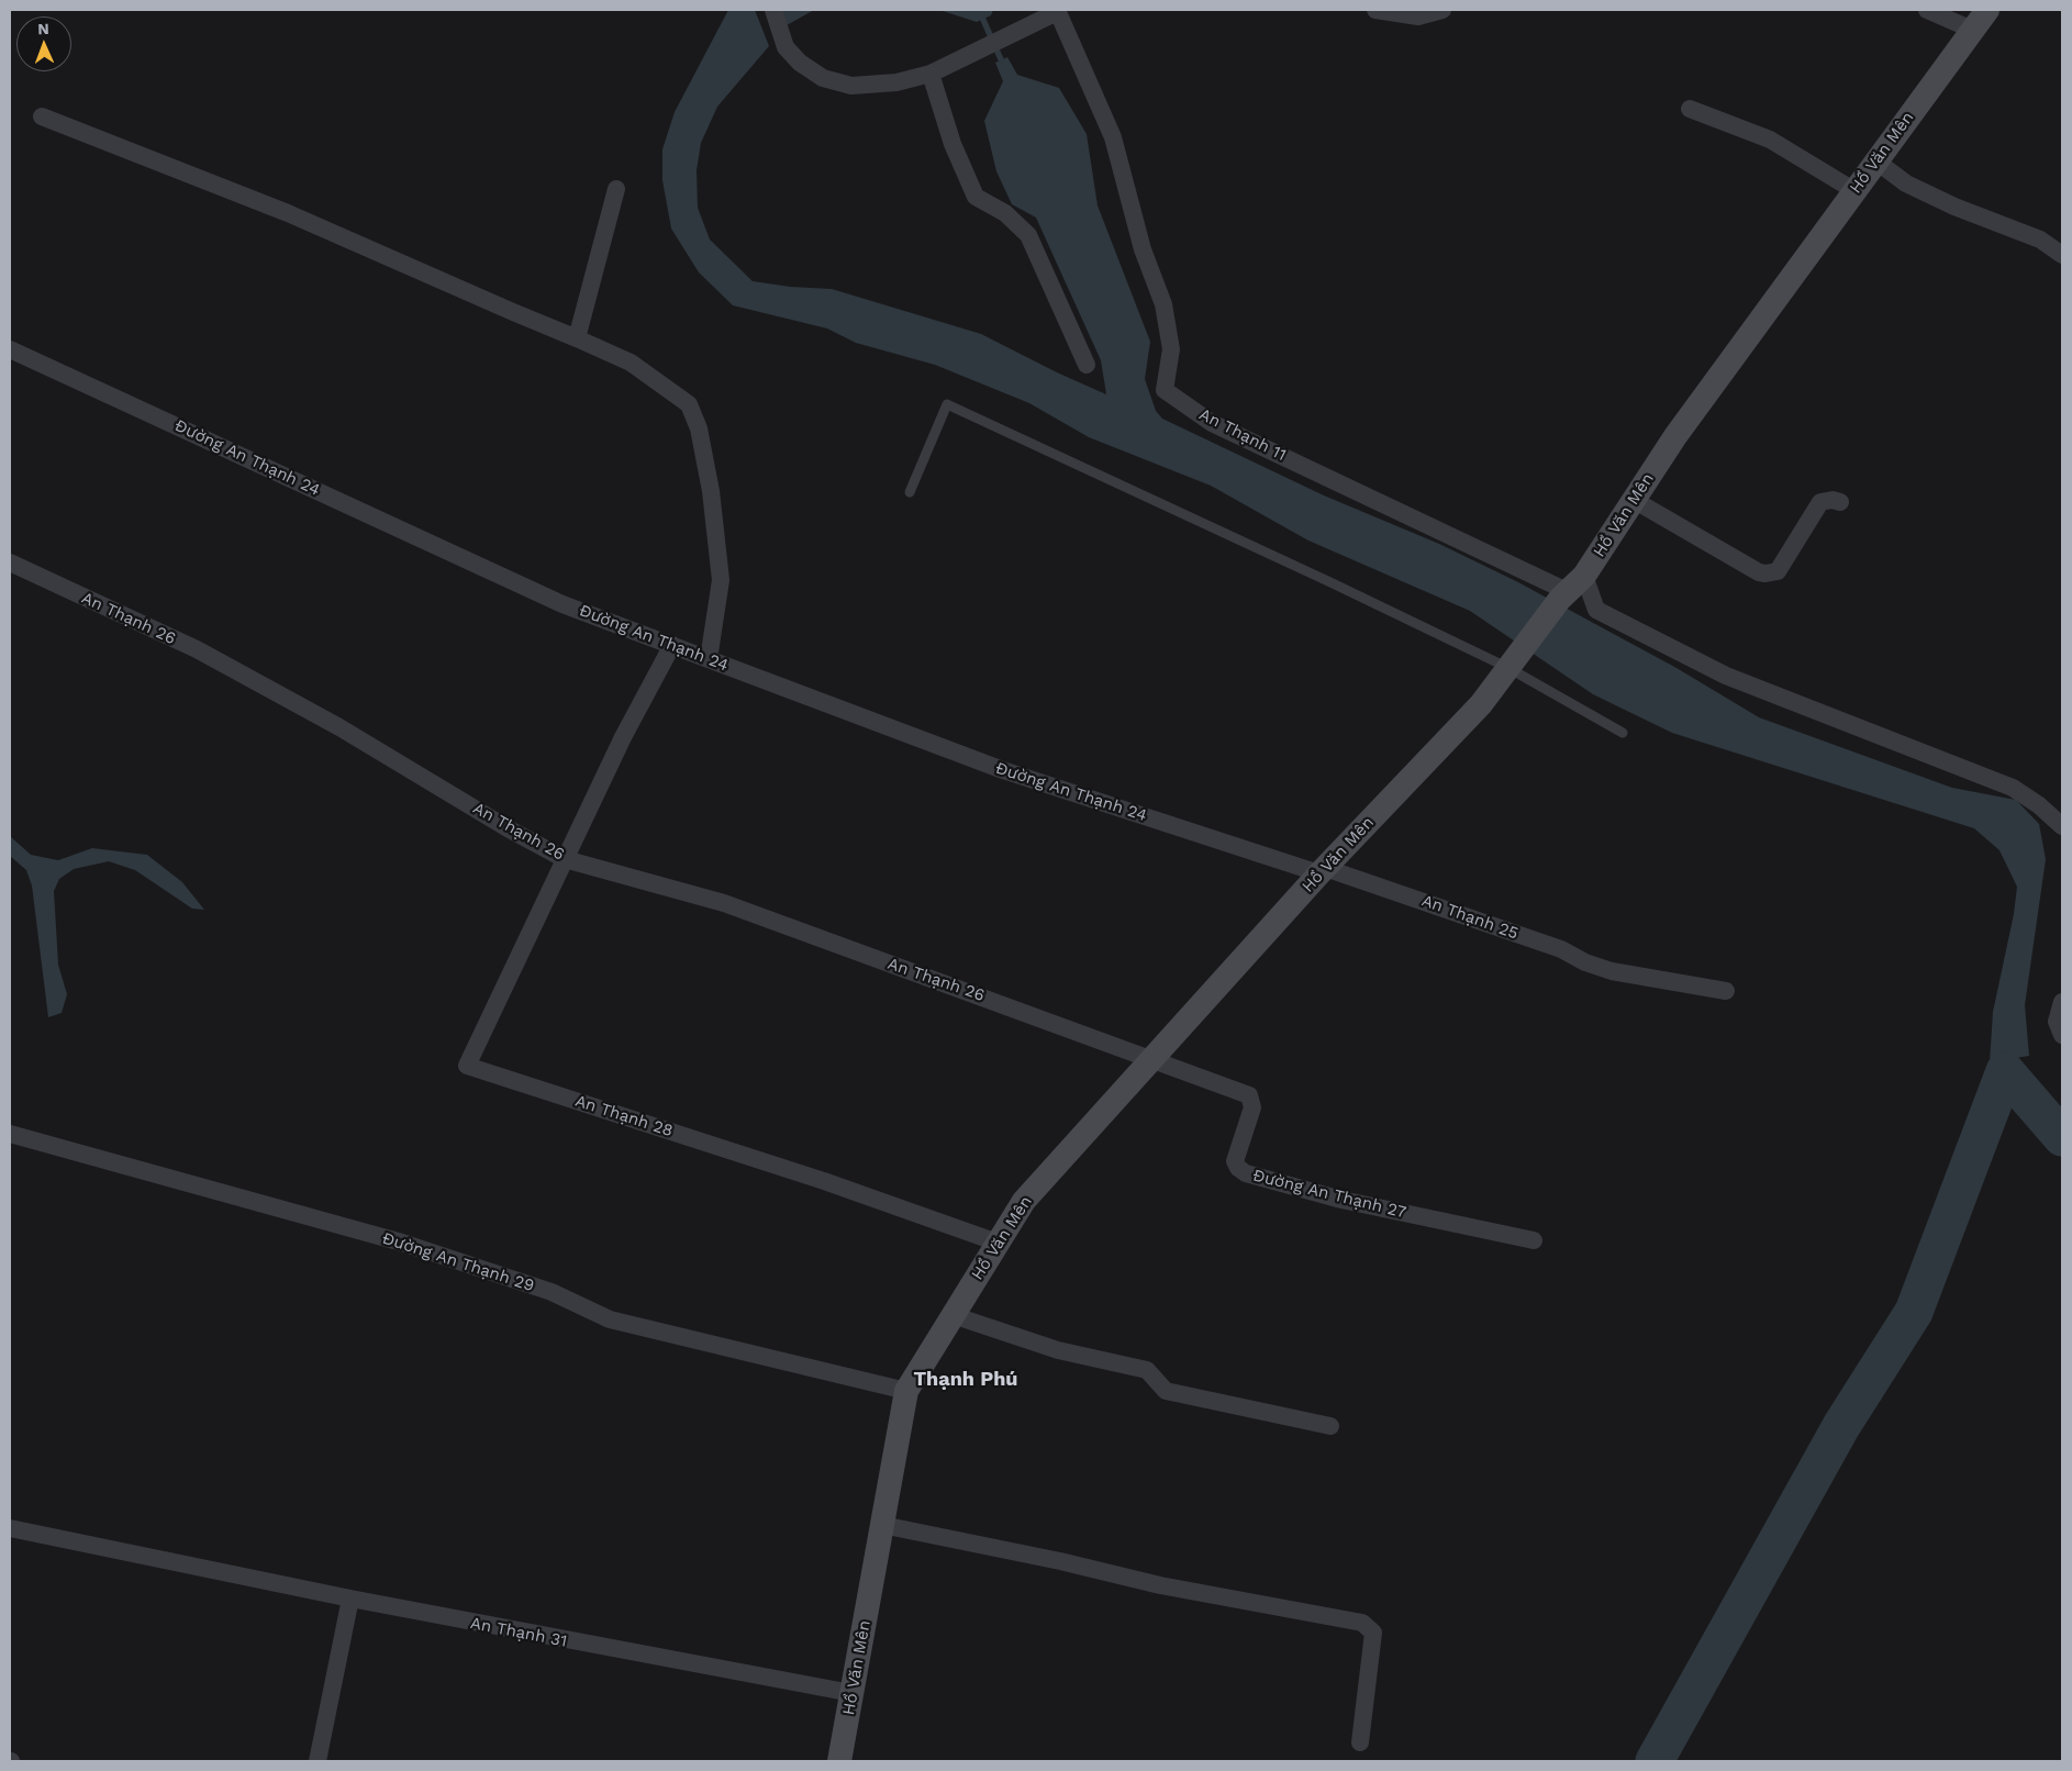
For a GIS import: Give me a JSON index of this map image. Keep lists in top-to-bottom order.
{
  "streets": {
    "street": [
      "Hồ Văn Mên",
      "An Thạnh 11",
      "Đường An Thạnh 24",
      "An Thạnh 26",
      "An Thạnh 25",
      "An Thạnh 28",
      "Đường An Thạnh 27",
      "Đường An Thạnh 29",
      "An Thạnh 31"
    ]
  },
  "crossings": [
    ["Hồ Văn Mên", "An Thạnh 11"],
    ["Hồ Văn Mên", "Đường An Thạnh 24"],
    ["Hồ Văn Mên", "An Thạnh 26"],
    ["Hồ Văn Mên", "An Thạnh 25"],
    ["Hồ Văn Mên", "An Thạnh 28"],
    ["Hồ Văn Mên", "Đường An Thạnh 27"],
    ["Hồ Văn Mên", "Đường An Thạnh 29"],
    ["Hồ Văn Mên", "An Thạnh 31"],
    ["Đường An Thạnh 24", "An Thạnh 25"],
    ["An Thạnh 26", "An Thạnh 28"],
    ["An Thạnh 26", "Đường An Thạnh 27"]
  ],
  "districts": ["Thạnh Phú"],
  "north": "top"
}
